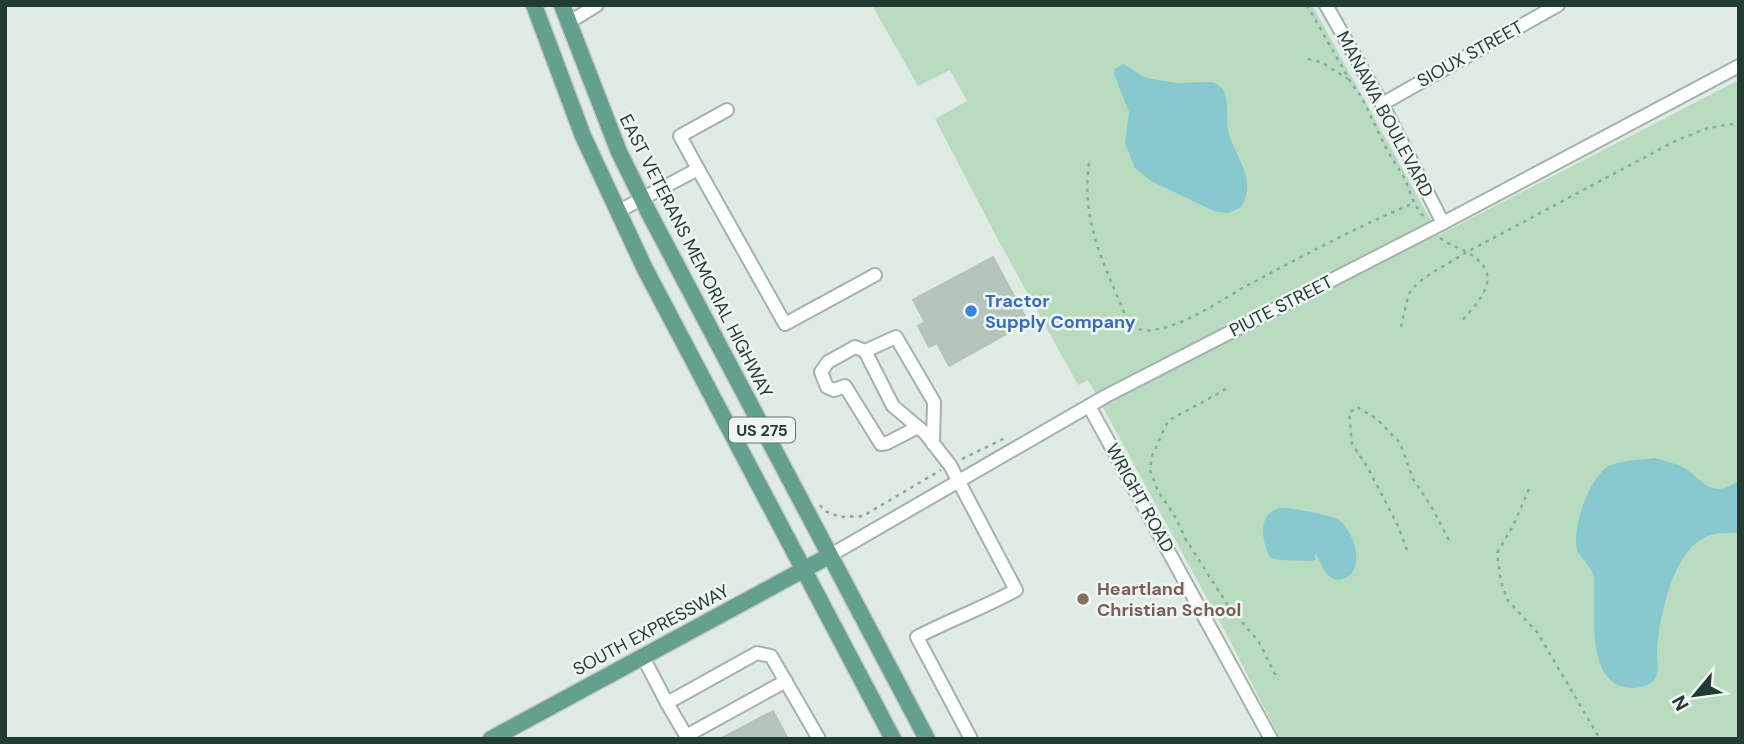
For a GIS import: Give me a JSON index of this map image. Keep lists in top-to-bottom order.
{
  "streets": {
    "main road": ["EAST VETERANS MEMORIAL HIGHWAY", "US 275", "SOUTH EXPRESSWAY"],
    "street": [
      "SIOUX STREET",
      "MANAWA BOULEVARD",
      "PIUTE STREET",
      "WRIGHT ROAD"
    ]
  },
  "crossings": [
    ["SIOUX STREET", "MANAWA BOULEVARD"],
    ["MANAWA BOULEVARD", "PIUTE STREET"],
    ["EAST VETERANS MEMORIAL HIGHWAY", "PIUTE STREET"],
    ["EAST VETERANS MEMORIAL HIGHWAY", "US 275"],
    ["EAST VETERANS MEMORIAL HIGHWAY", "SOUTH EXPRESSWAY"],
    ["PIUTE STREET", "US 275"],
    ["PIUTE STREET", "WRIGHT ROAD"],
    ["PIUTE STREET", "SOUTH EXPRESSWAY"],
    ["US 275", "SOUTH EXPRESSWAY"]
  ],
  "places": ["Tractor Supply Company", "Heartland Christian School"],
  "north": "bottom left"
}
